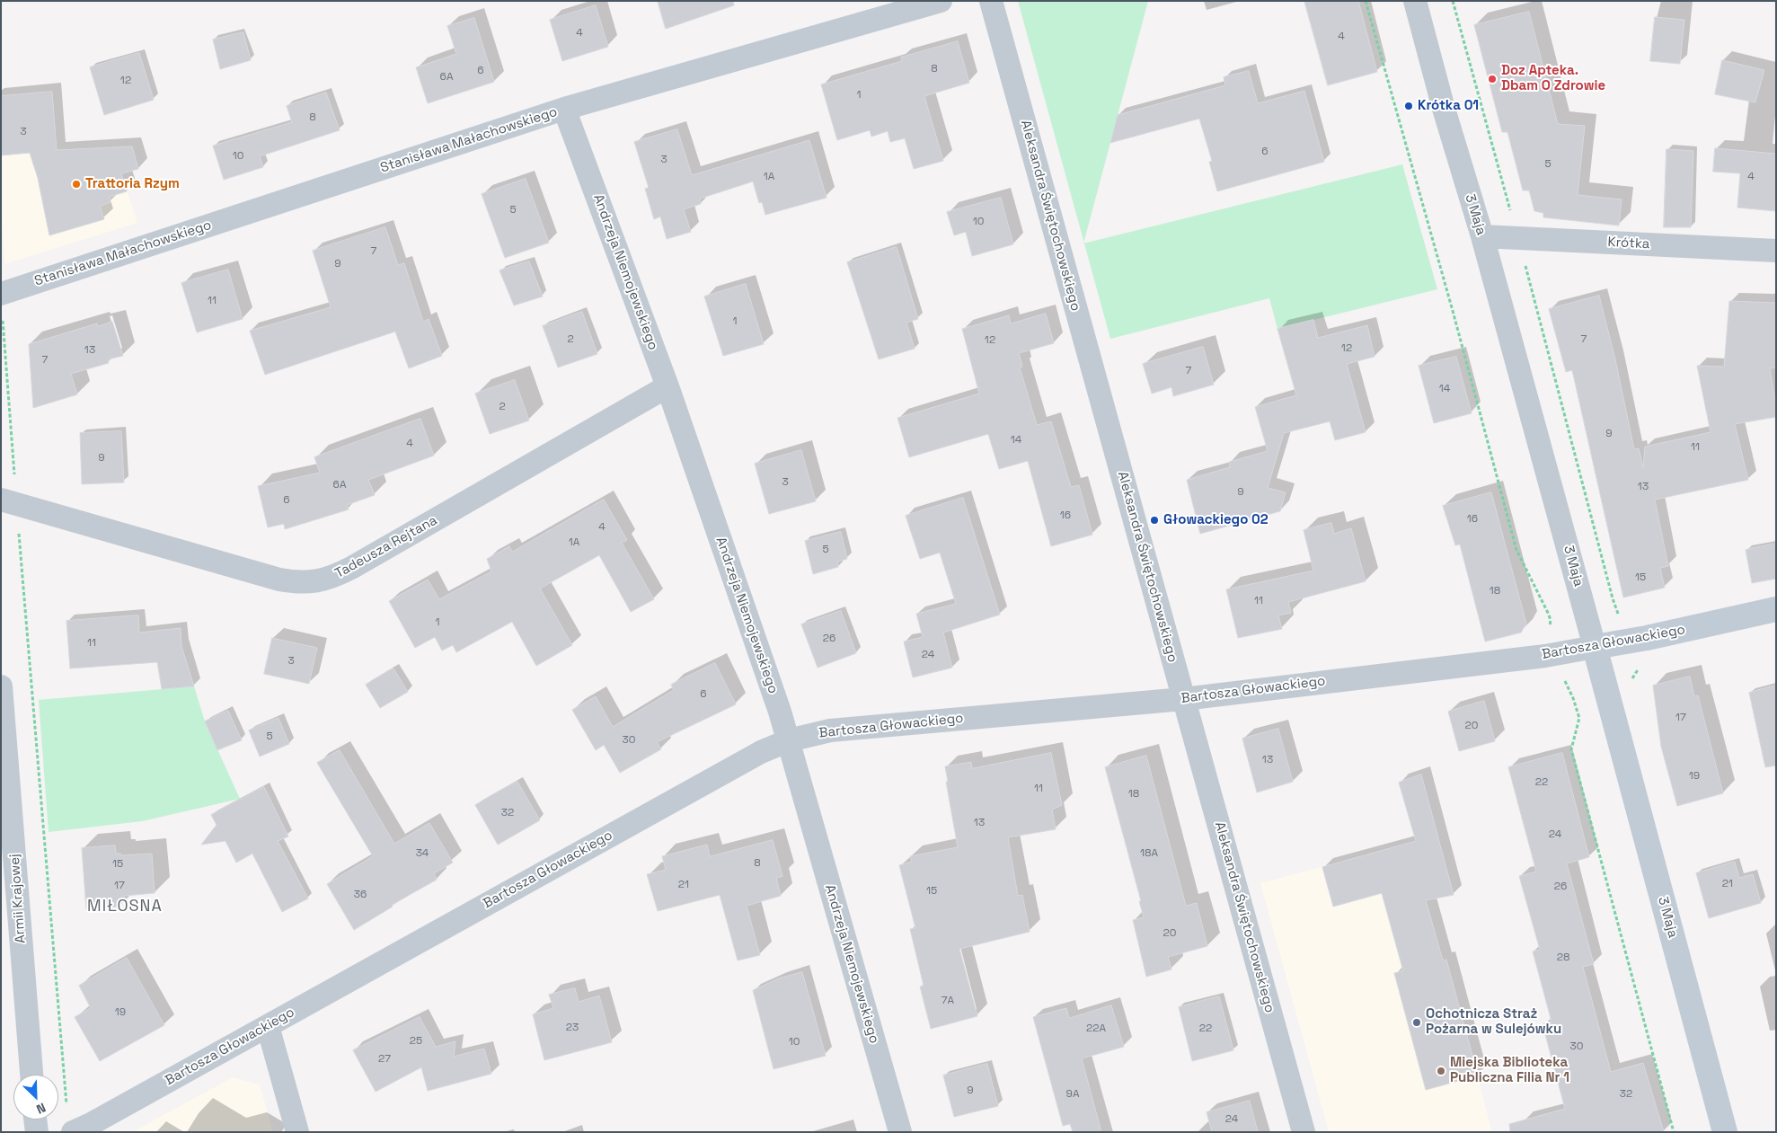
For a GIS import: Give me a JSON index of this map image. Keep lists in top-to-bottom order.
{
  "streets": {
    "street": [
      "Stanisława Małachowskiego",
      "3 Maja",
      "Aleksandra Świętochowskiego",
      "Krótka",
      "Andrzeja Niemojewskiego",
      "Tadeusza Rejtana",
      "Bartosza Głowackiego",
      "Armii Krajowej"
    ]
  },
  "crossings": [
    ["Stanisława Małachowskiego", "Andrzeja Niemojewskiego"],
    ["3 Maja", "Krótka"],
    ["3 Maja", "Bartosza Głowackiego"],
    ["Aleksandra Świętochowskiego", "Bartosza Głowackiego"],
    ["Andrzeja Niemojewskiego", "Tadeusza Rejtana"],
    ["Andrzeja Niemojewskiego", "Bartosza Głowackiego"]
  ],
  "districts": ["MIŁOSNA"],
  "places": [
    "Doz Apteka. Dbam O Zdrowie",
    "Krótka 01",
    "Trattoria Rzym",
    "Głowackiego 02",
    "Ochotnicza Straż Pożarna w Sulejówku",
    "Miejska Biblioteka Publiczna Filia Nr 1"
  ],
  "house_numbers": [
    "4",
    "4",
    "8",
    "6",
    "6A",
    "12",
    "1",
    "8",
    "3",
    "6",
    "10",
    "3",
    "5",
    "1A",
    "4",
    "5",
    "10",
    "7",
    "9",
    "11",
    "1",
    "2",
    "7",
    "12",
    "12",
    "13",
    "7",
    "7",
    "14",
    "2",
    "9",
    "14",
    "4",
    "11",
    "9",
    "3",
    "6A",
    "13",
    "9",
    "6",
    "16",
    "16",
    "4",
    "1A",
    "5",
    "15",
    "18",
    "11",
    "1",
    "26",
    "11",
    "24",
    "3",
    "6",
    "17",
    "20",
    "5",
    "30",
    "13",
    "19",
    "22",
    "11",
    "18",
    "32",
    "13",
    "24",
    "34",
    "18A",
    "8",
    "15",
    "21",
    "21",
    "17",
    "26",
    "15",
    "36",
    "20",
    "28",
    "7A",
    "19",
    "23",
    "22A",
    "22",
    "25",
    "10",
    "30",
    "27",
    "9",
    "9A",
    "32",
    "24"
  ],
  "north": "bottom right"
}
